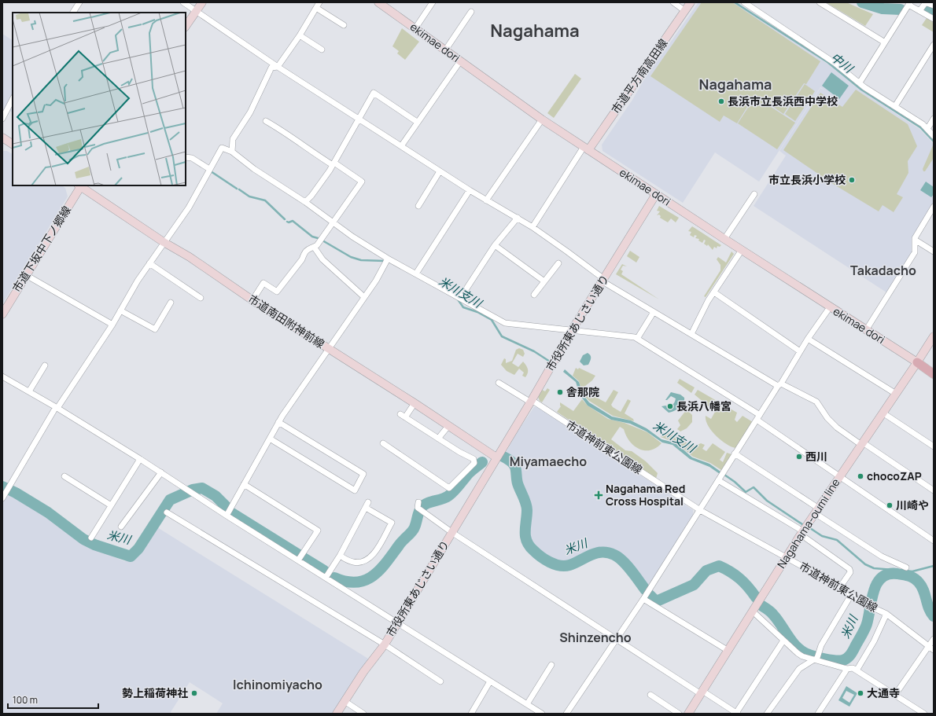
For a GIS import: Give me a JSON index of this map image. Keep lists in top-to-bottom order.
{
  "streets": {
    "street": [
      "ekimae dori",
      "市道平方南高田線",
      "市道下坂中下ノ郷線",
      "市道南田附神前線",
      "市役所東あじさい通り",
      "市道神前東公園線",
      "Nagahama-oumi line"
    ]
  },
  "crossings": [
    ["ekimae dori", "市道平方南高田線"],
    ["ekimae dori", "市役所東あじさい通り"],
    ["ekimae dori", "Nagahama-oumi line"],
    ["市道下坂中下ノ郷線", "市道南田附神前線"],
    ["市道南田附神前線", "市役所東あじさい通り"],
    ["市役所東あじさい通り", "市道神前東公園線"],
    ["市道神前東公園線", "Nagahama-oumi line"]
  ],
  "districts": [
    "Nagahama",
    "Nagahama",
    "Takadacho",
    "Miyamaecho",
    "Shinzencho",
    "Ichinomiyacho"
  ],
  "water": ["中川", "米川支川", "米川"],
  "places": {
    "other": [
      "長浜市立長浜西中学校",
      "市立長浜小学校",
      "舎那院",
      "長浜八幡宮",
      "西川",
      "chocoZAP",
      "川崎や",
      "勢上稲荷神社",
      "大通寺"
    ],
    "health": ["Nagahama Red Cross Hospital"]
  },
  "scale_bar": "100 m"
}
